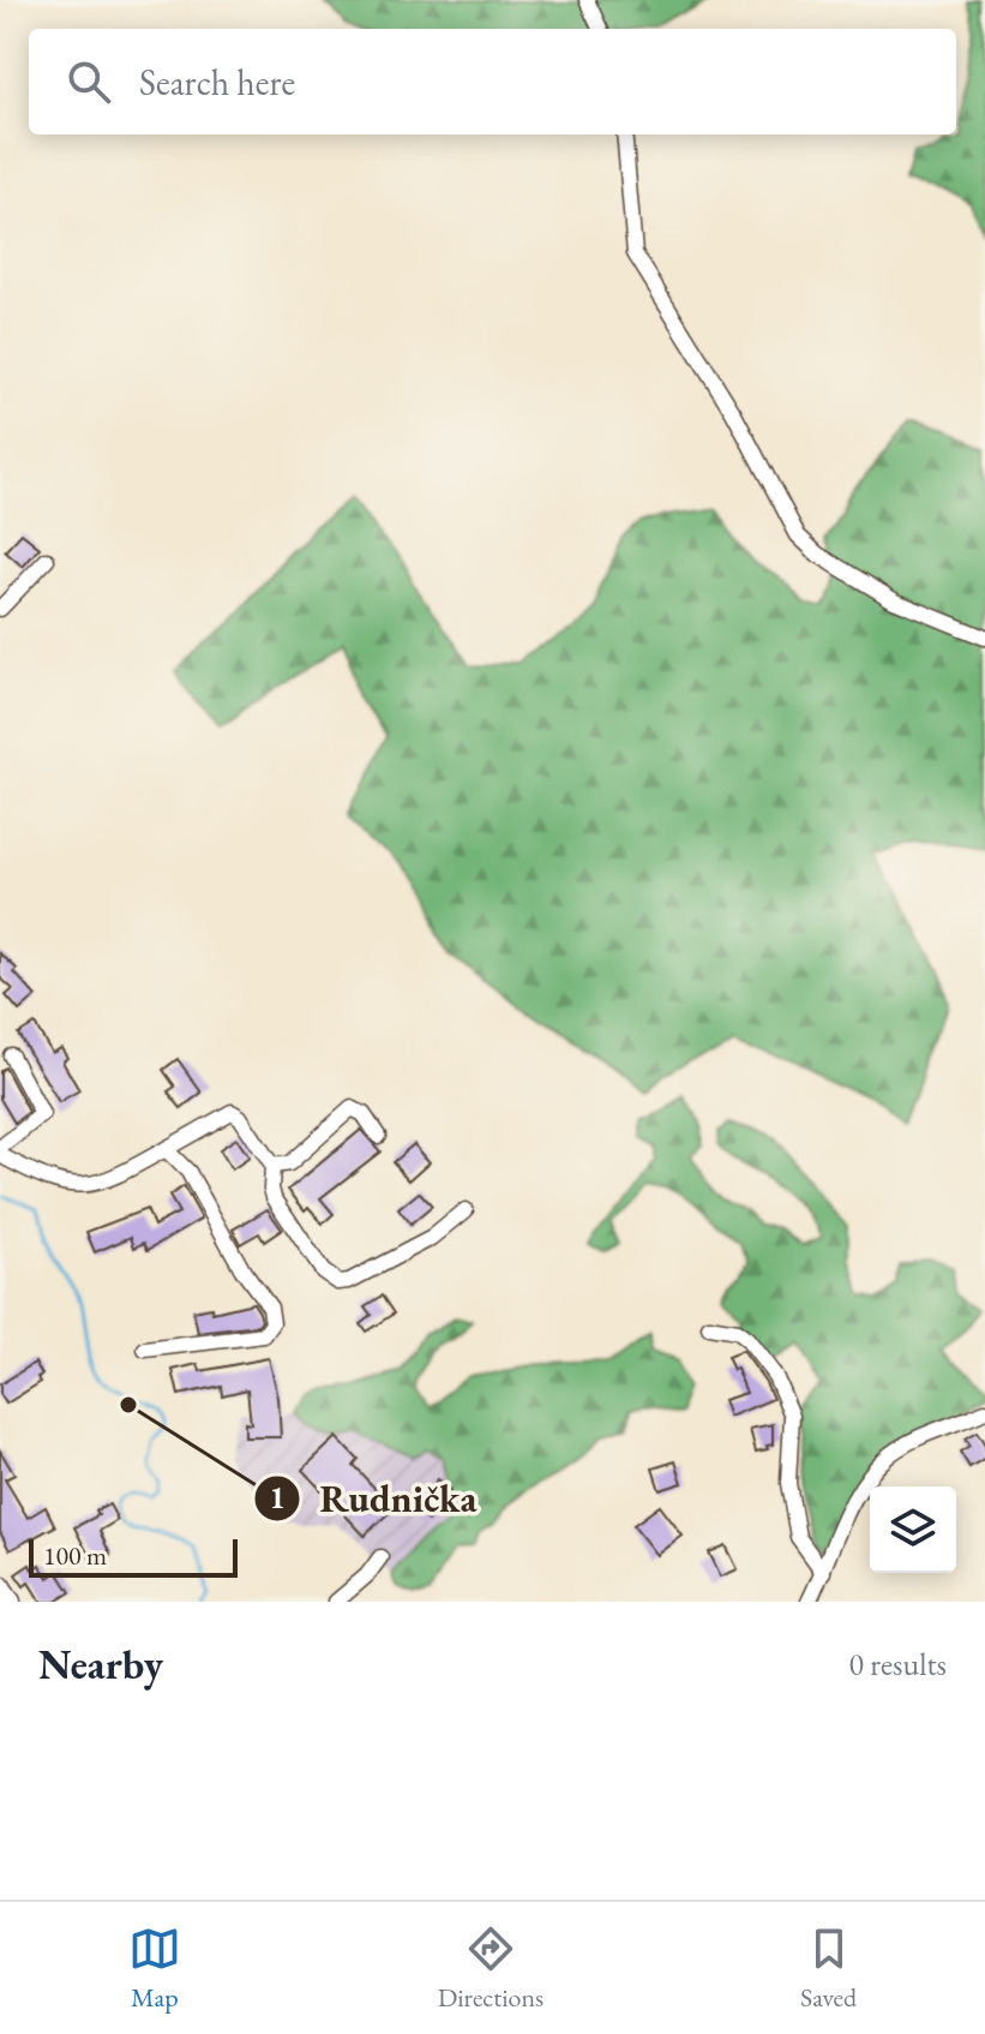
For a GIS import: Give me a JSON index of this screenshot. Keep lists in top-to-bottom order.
{
  "places": ["Rudnička"],
  "scale_bar": "100 m",
  "page": {
    "search": "Search here",
    "scale": "100 m",
    "heading": ["Nearby", "0 results"],
    "nav": ["Map", "Directions", "Saved"]
  }
}
